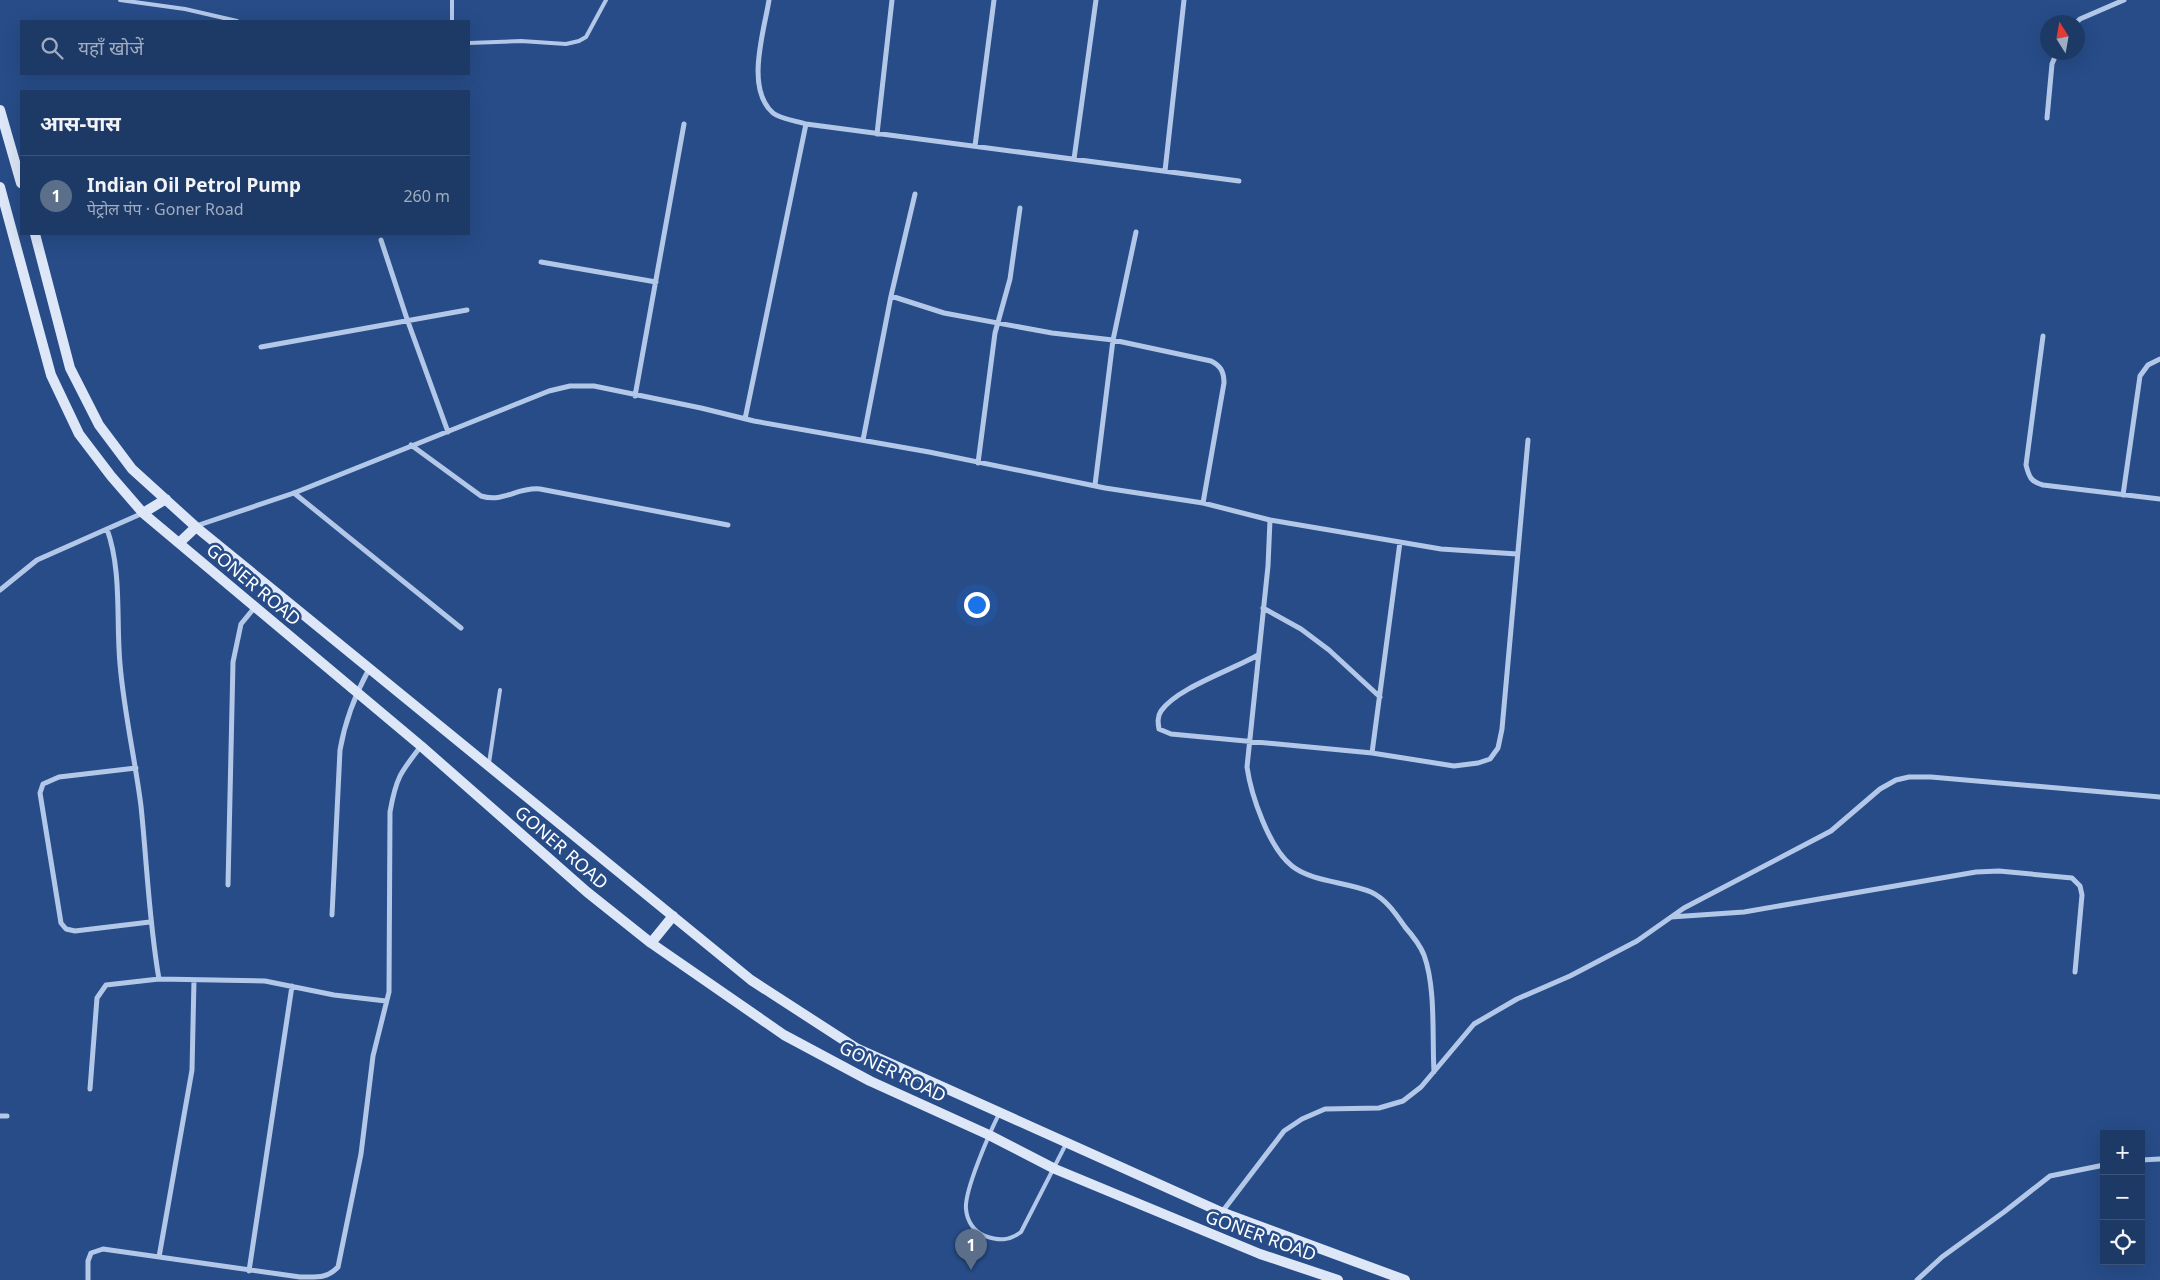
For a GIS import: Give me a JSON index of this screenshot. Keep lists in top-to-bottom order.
{
  "streets": {
    "street": ["GONER ROAD"]
  },
  "north": "top",
  "page": {
    "search": "यहाँ खोजें",
    "heading": "आस-पास",
    "list": [
      {
        "mark": "1",
        "name": "Indian Oil Petrol Pump",
        "note": "पेट्रोल पंप · Goner Road",
        "value": "260 m"
      }
    ],
    "map_buttons": ["+", "−"],
    "pins": "1"
  }
}
